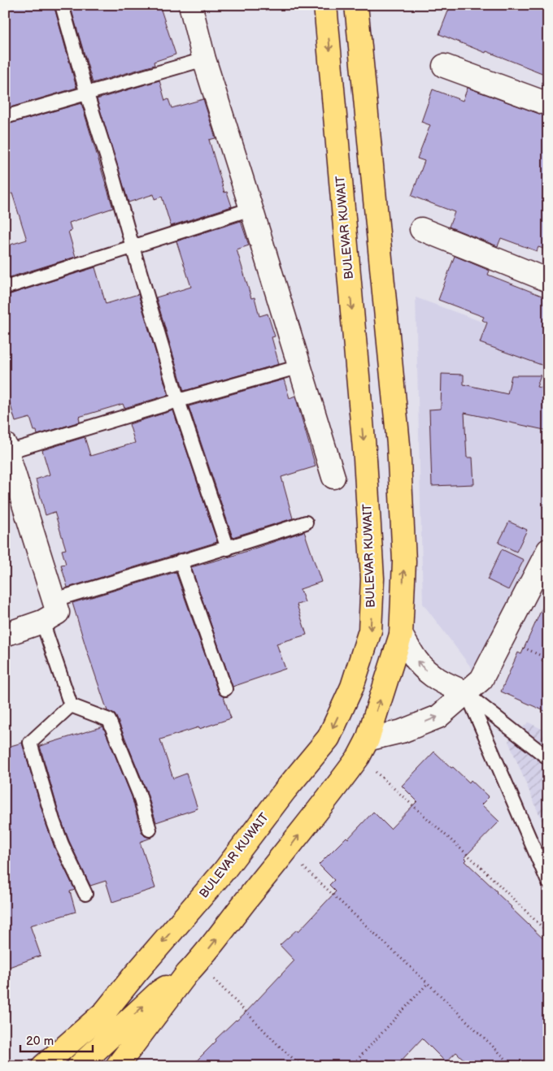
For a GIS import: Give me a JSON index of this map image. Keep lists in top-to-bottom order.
{
  "streets": {
    "main road": ["BULEVAR KUWAIT"]
  },
  "scale_bar": "20 m"
}
